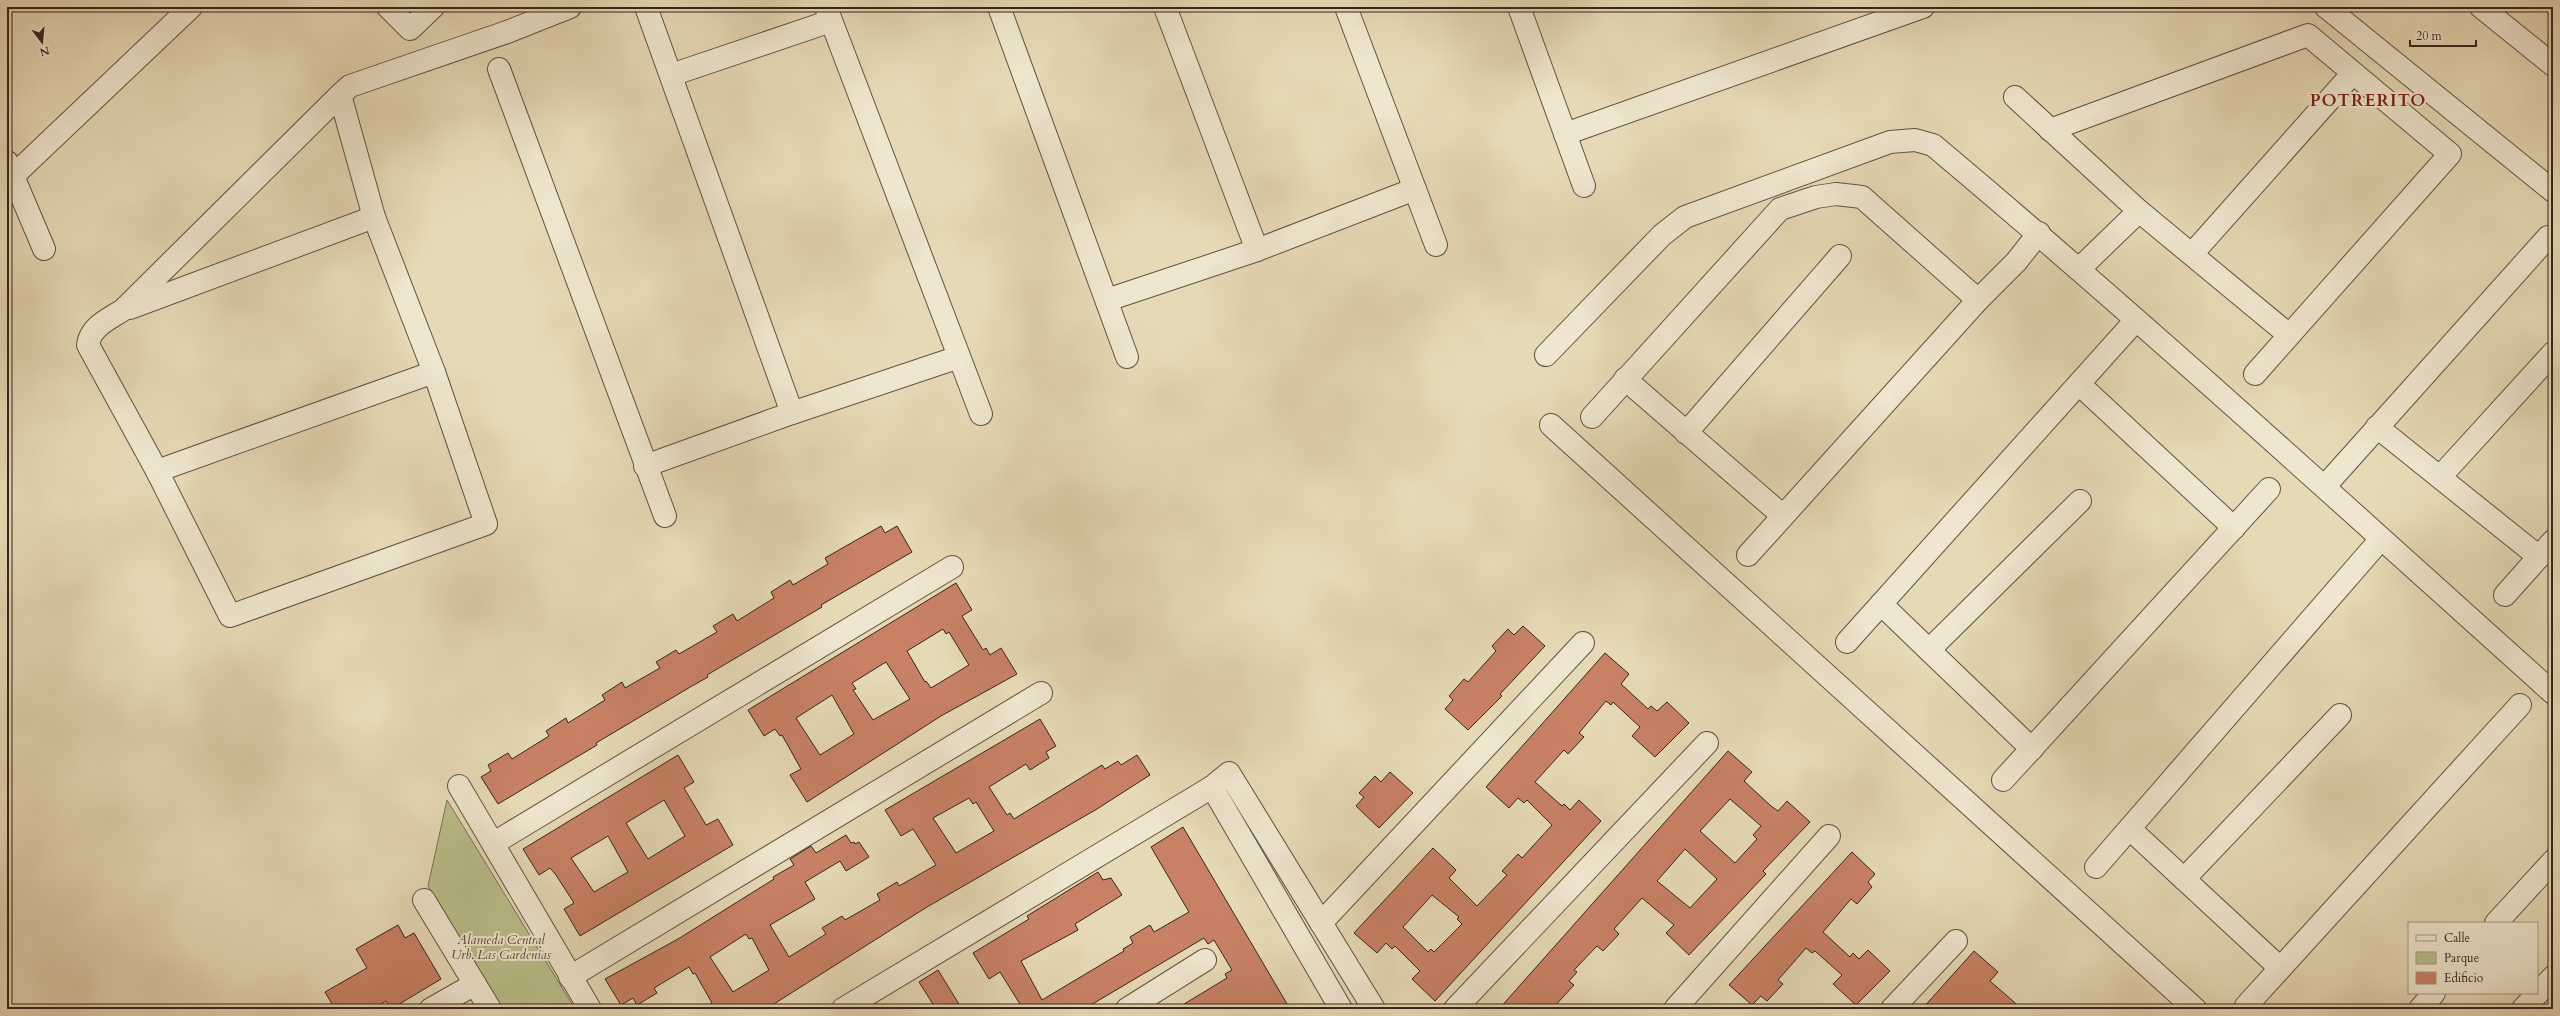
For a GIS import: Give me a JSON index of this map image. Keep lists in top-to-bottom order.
{
  "districts": ["POTRERITO"],
  "parks": ["Alameda Central Urb. Las Gardenias"],
  "legend": ["Calle", "Parque", "Edificio"],
  "scale_bar": "20 m",
  "north": "bottom"
}
